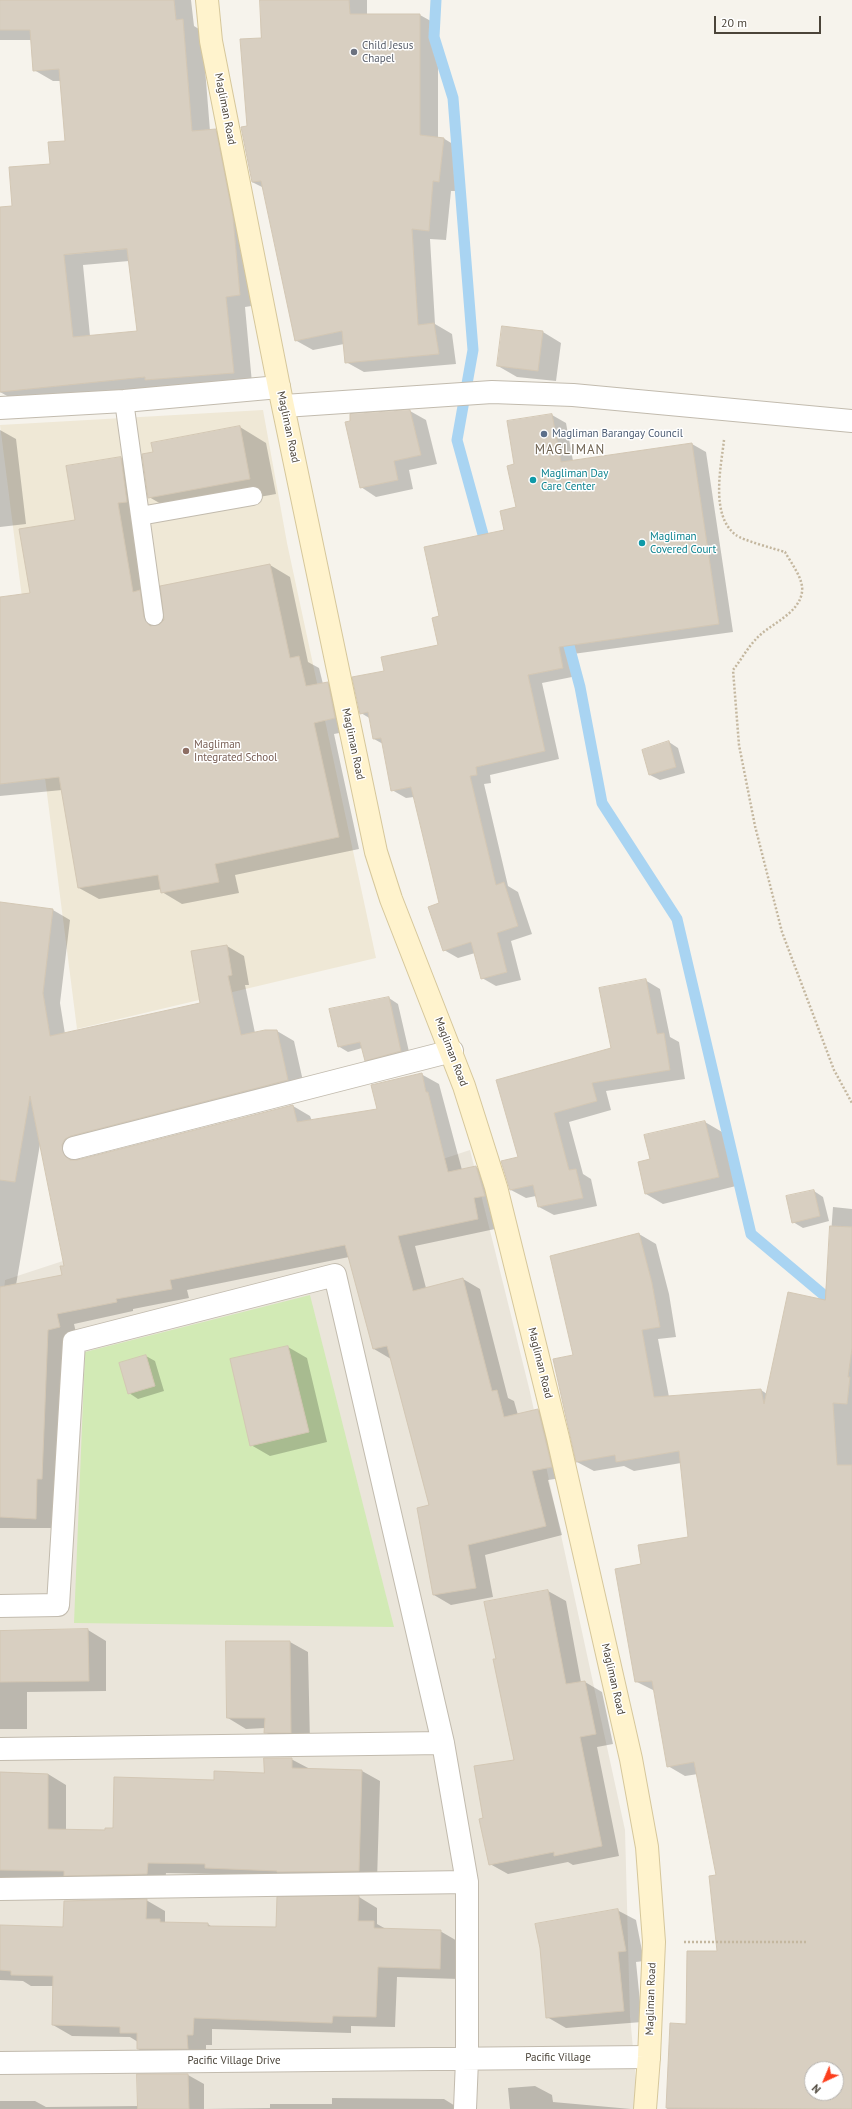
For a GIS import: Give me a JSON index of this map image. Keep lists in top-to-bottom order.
{
  "streets": {
    "street": ["Magliman Road", "Pacific Village", "Pacific Village Drive"]
  },
  "crossings": [
    ["Magliman Road", "Pacific Village"],
    ["Pacific Village", "Pacific Village Drive"]
  ],
  "districts": ["MAGLIMAN"],
  "places": [
    "Child Jesus Chapel",
    "Magliman Barangay Council",
    "Magliman Day Care Center",
    "Magliman Covered Court",
    "Magliman Integrated School"
  ],
  "scale_bar": "20 m",
  "north": "bottom left"
}
